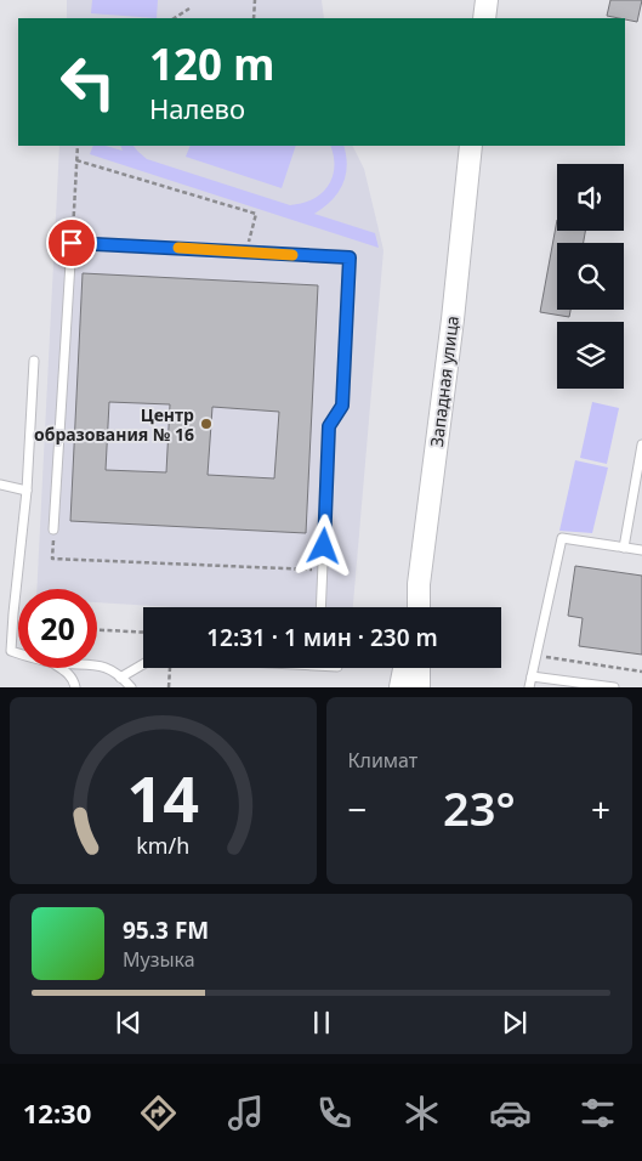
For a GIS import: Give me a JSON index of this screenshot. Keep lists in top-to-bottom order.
{
  "streets": {
    "street": ["Западная улица"]
  },
  "places": ["Центр образования № 16"],
  "page": {
    "turn": ["120 m", "Налево"],
    "limit": "20",
    "trip": "12:31 · 1 мин · 230 m",
    "tile": "Климат",
    "heat": ["−", "23°", "+"],
    "song": ["95.3 FM", "Музыка"],
    "tabs": "12:30",
    "gauge": ["14", "km/h"]
  }
}
